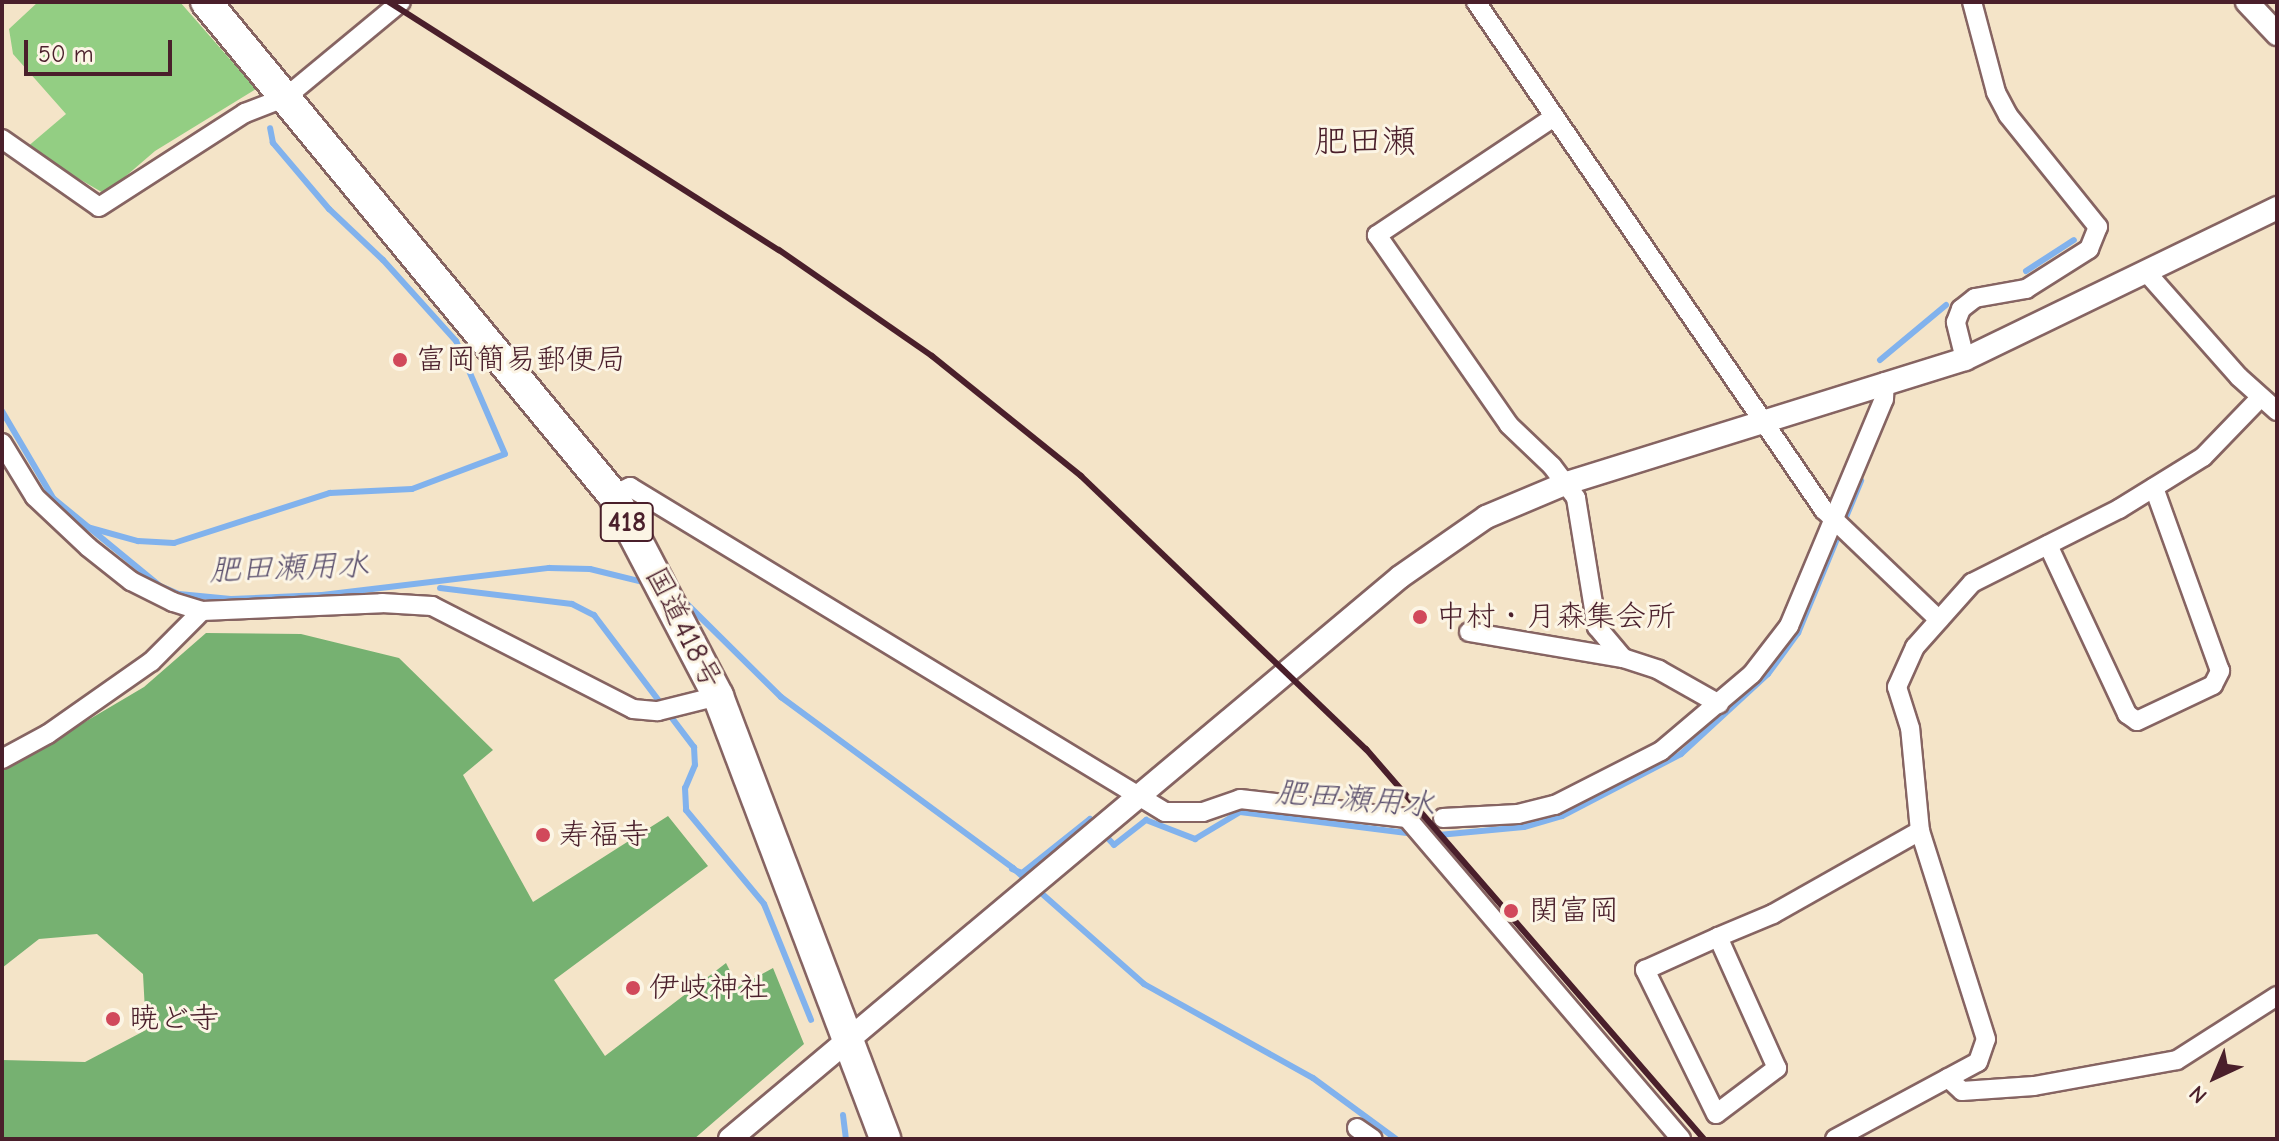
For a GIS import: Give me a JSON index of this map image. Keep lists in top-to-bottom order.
{
  "streets": {
    "highway": ["418", "国道418号"]
  },
  "districts": ["肥田瀬"],
  "water": ["肥田瀬用水"],
  "places": [
    "富岡簡易郵便局",
    "中村・月森集会所",
    "寿福寺",
    "関富岡",
    "伊岐神社",
    "暁ど寺"
  ],
  "scale_bar": "50 m",
  "north": "bottom left"
}
